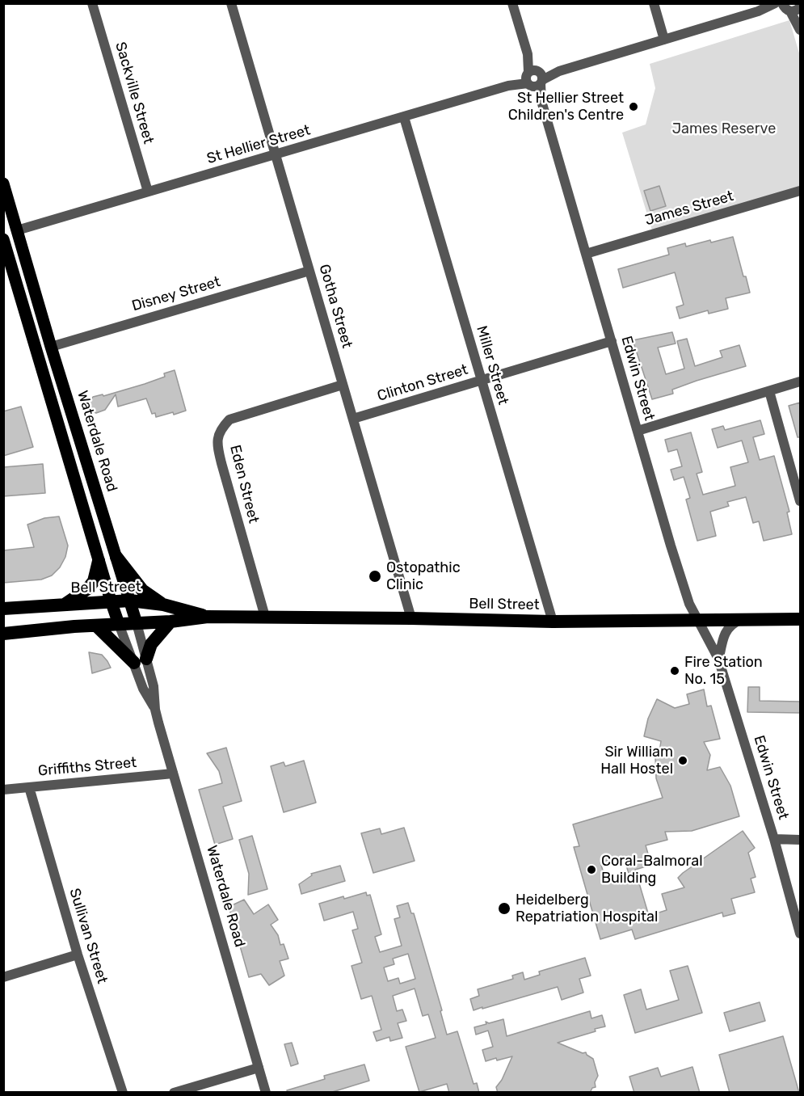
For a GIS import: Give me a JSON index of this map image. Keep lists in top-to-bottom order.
{
  "streets": {
    "highway": ["Bell Street"],
    "main road": ["Waterdale Road"],
    "street": [
      "Sackville Street",
      "St Hellier Street",
      "James Street",
      "Disney Street",
      "Gotha Street",
      "Miller Street",
      "Edwin Street",
      "Clinton Street",
      "Eden Street",
      "Griffiths Street",
      "Sullivan Street"
    ]
  },
  "crossings": [
    ["Sackville Street", "St Hellier Street"],
    ["St Hellier Street", "Gotha Street"],
    ["St Hellier Street", "Miller Street"],
    ["St Hellier Street", "Edwin Street"],
    ["St Hellier Street", "Waterdale Road"],
    ["James Street", "Edwin Street"],
    ["Disney Street", "Gotha Street"],
    ["Disney Street", "Waterdale Road"],
    ["Gotha Street", "Clinton Street"],
    ["Gotha Street", "Eden Street"],
    ["Gotha Street", "Bell Street"],
    ["Miller Street", "Clinton Street"],
    ["Miller Street", "Bell Street"],
    ["Edwin Street", "Clinton Street"],
    ["Edwin Street", "Bell Street"],
    ["Waterdale Road", "Bell Street"],
    ["Waterdale Road", "Griffiths Street"],
    ["Eden Street", "Bell Street"],
    ["Griffiths Street", "Sullivan Street"]
  ],
  "parks": ["James Reserve"],
  "places": [
    "St Hellier Street Children's Centre",
    "Ostopathic Clinic",
    "Fire Station No. 15",
    "Sir William Hall Hostel",
    "Coral-Balmoral Building",
    "Heidelberg Repatriation Hospital"
  ]
}
